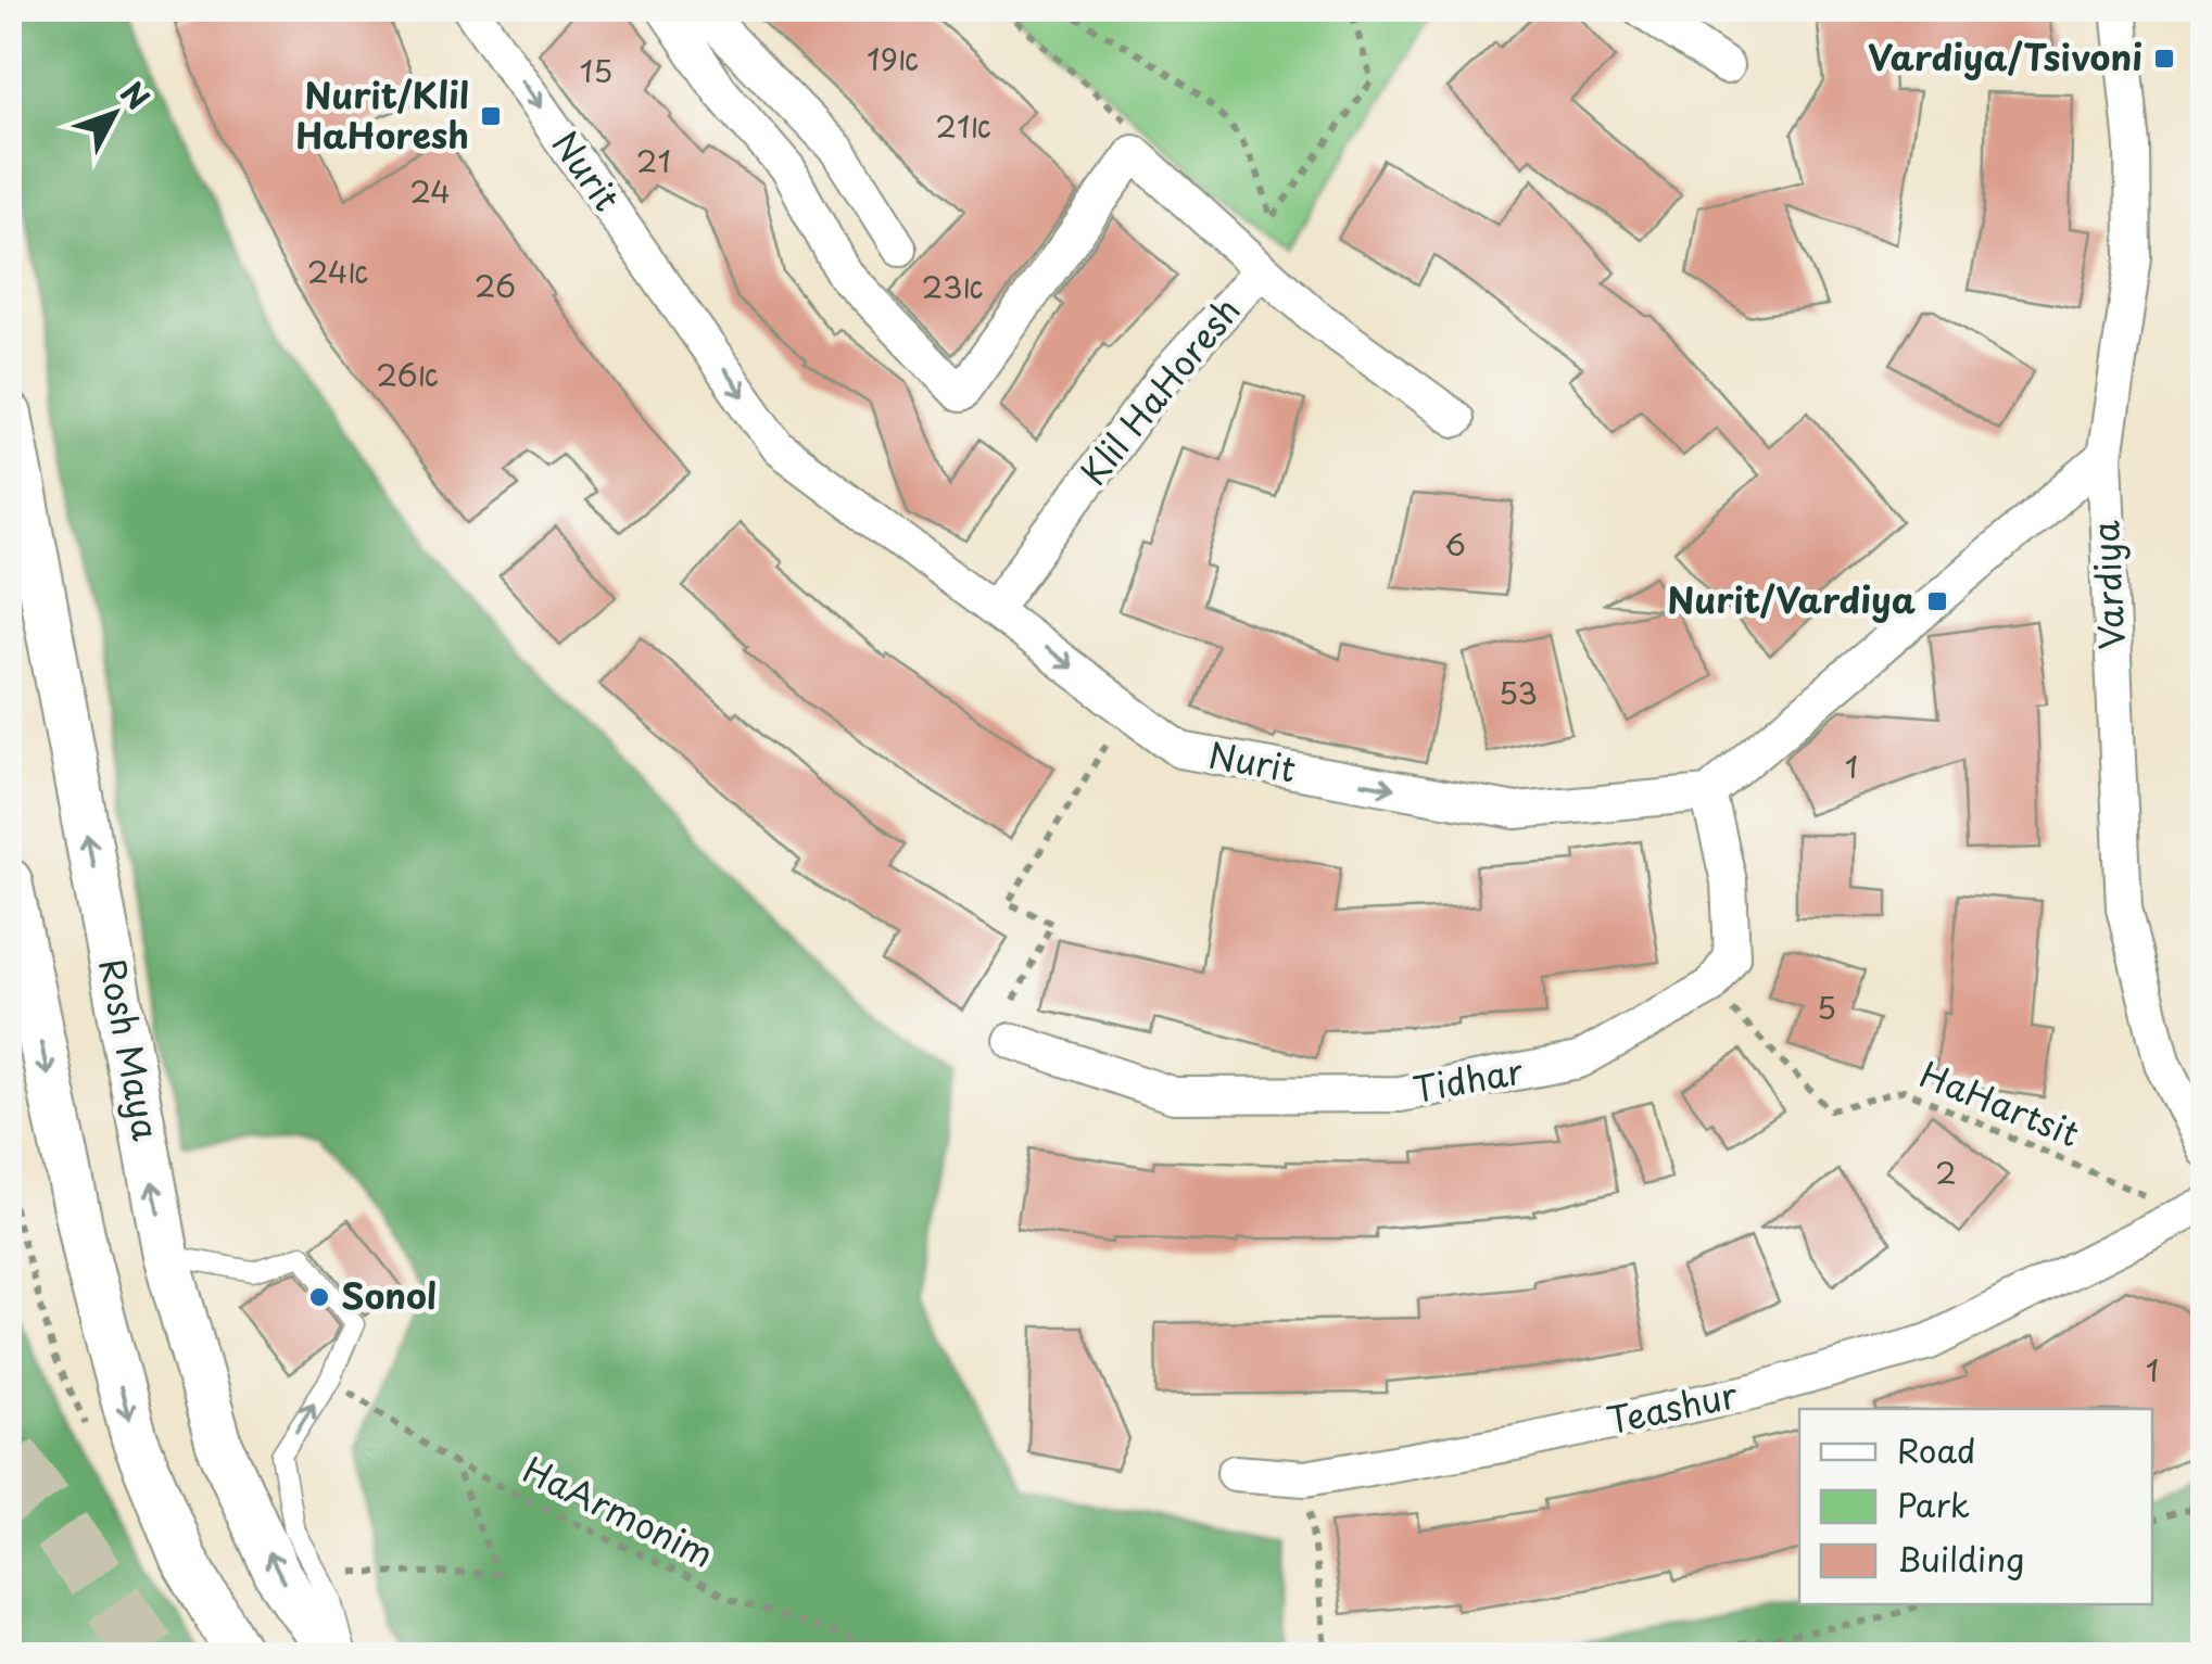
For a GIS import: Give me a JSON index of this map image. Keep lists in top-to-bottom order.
{
  "streets": {
    "street": [
      "Nurit",
      "Klil HaHoresh",
      "Vardiya",
      "Rosh Maya",
      "Tidhar",
      "Teashur"
    ],
    "path": ["HaHartsit", "HaArmonim"]
  },
  "crossings": [
    ["Nurit", "Klil HaHoresh"],
    ["Tidhar", "HaHartsit"],
    ["HaHartsit", "Teashur"]
  ],
  "one_way": ["Nurit"],
  "places": {
    "transit": ["Vardiya/Tsivoni", "Nurit/Klil HaHoresh", "Nurit/Vardiya"],
    "other": ["Sonol"]
  },
  "house_numbers": [
    "19א",
    "15",
    "21א",
    "21",
    "24",
    "24א",
    "26",
    "23א",
    "26א",
    "6",
    "53",
    "1",
    "5",
    "2",
    "1"
  ],
  "legend": ["Road", "Park", "Building"],
  "north": "top right"
}
